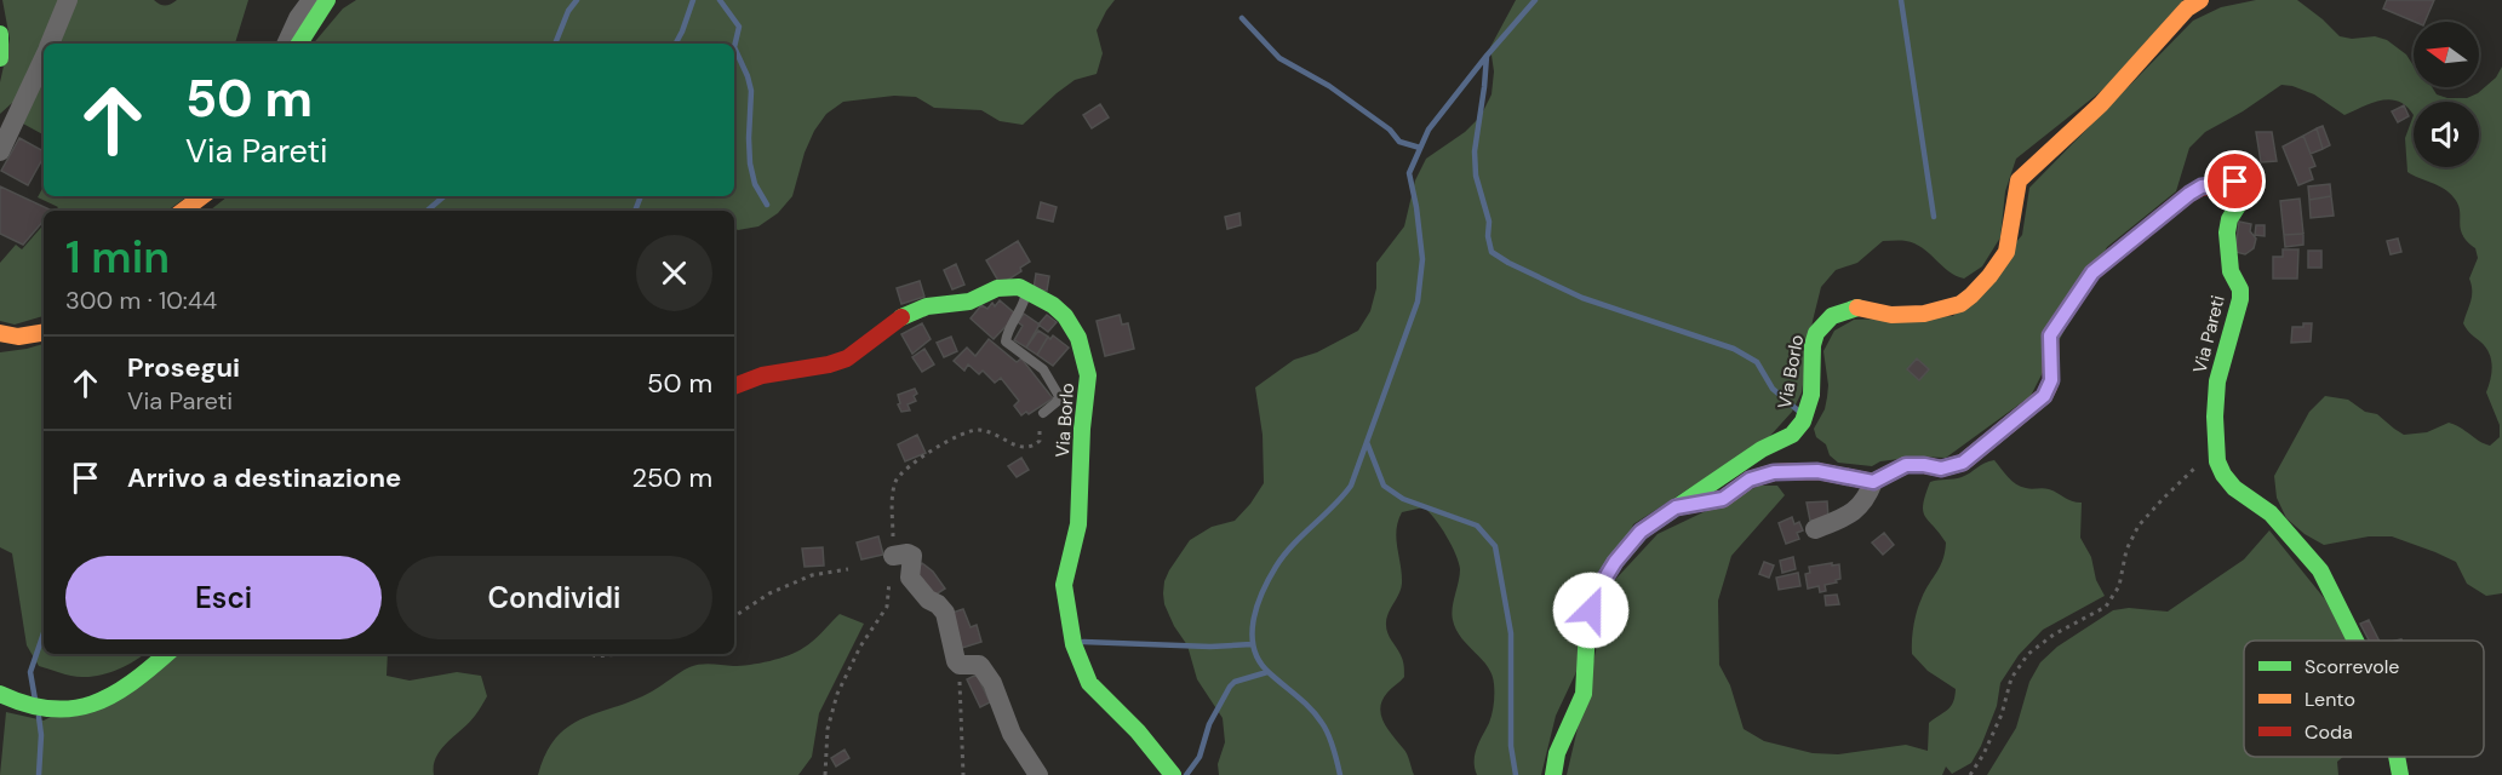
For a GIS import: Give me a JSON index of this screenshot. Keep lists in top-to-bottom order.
{
  "streets": {
    "main road": ["Via Pareti", "Via Borlo"]
  },
  "legend": ["Scorrevole", "Lento", "Coda"],
  "north": "left",
  "page": {
    "turn": ["50 m", "Via Pareti"],
    "heading": ["1 min", "300 m · 10:44"],
    "list": [
      {
        "name": "Prosegui",
        "note": "Via Pareti",
        "value": "50 m"
      },
      {
        "name": "Arrivo a destinazione",
        "value": "250 m"
      }
    ],
    "buttons": ["Esci", "Condividi"]
  }
}
